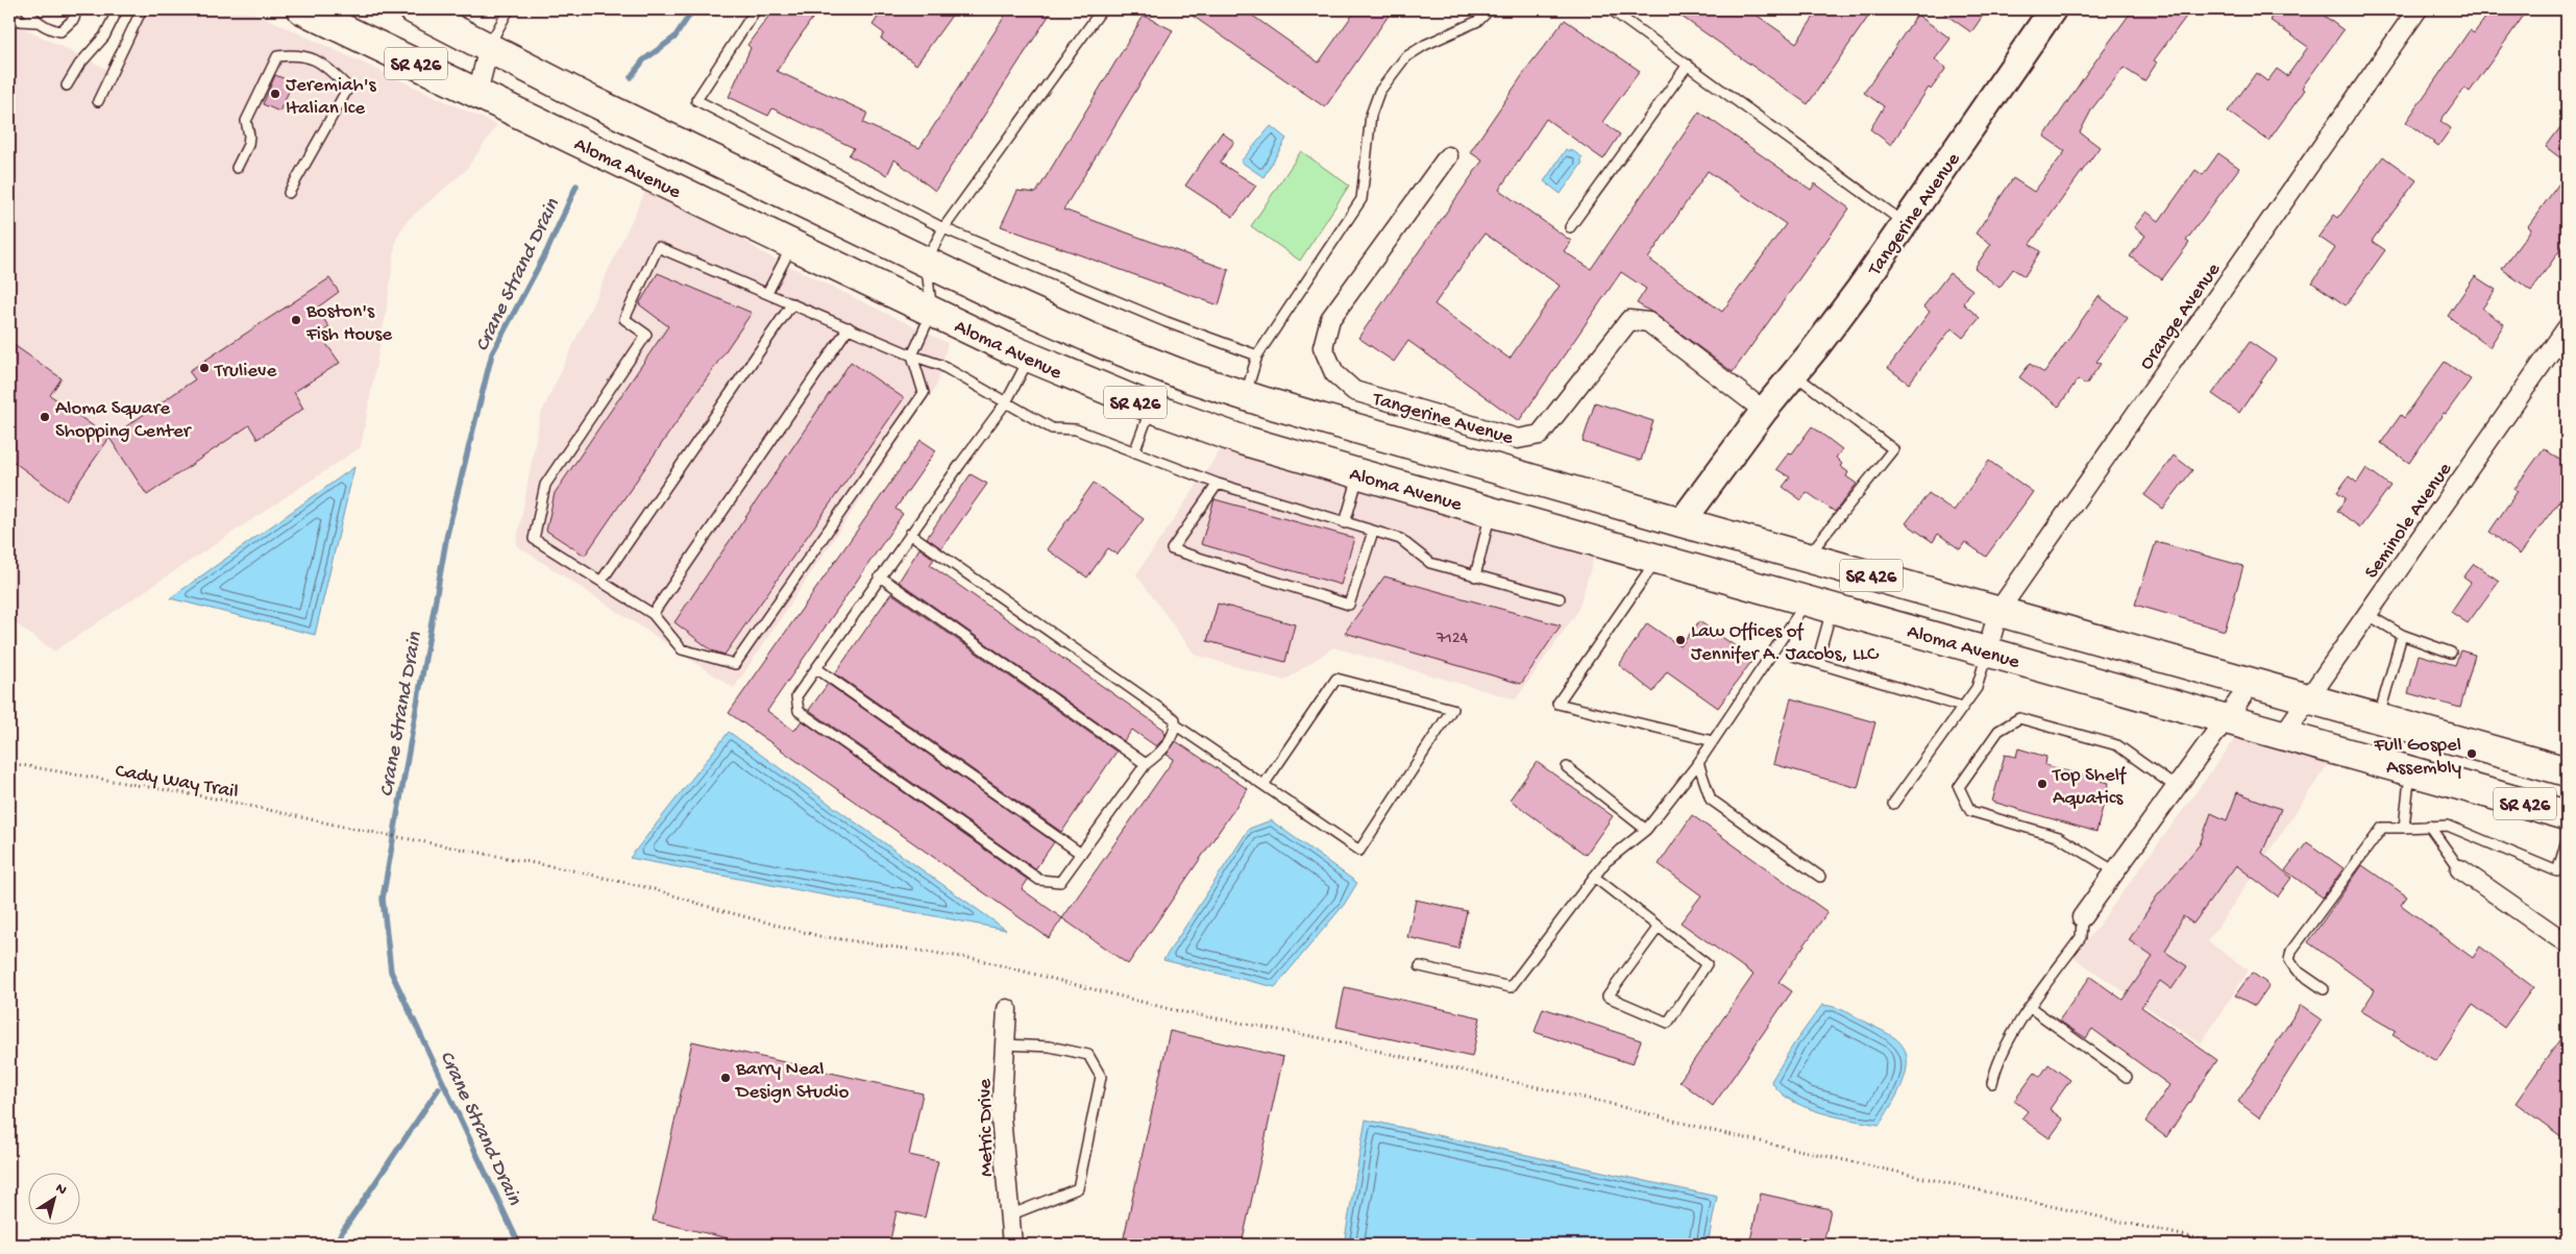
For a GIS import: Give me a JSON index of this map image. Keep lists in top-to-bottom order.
{
  "streets": {
    "main road": ["SR 426", "Aloma Avenue"],
    "street": [
      "Tangerine Avenue",
      "Orange Avenue",
      "Seminole Avenue",
      "Metric Drive"
    ],
    "path": ["Cady Way Trail"]
  },
  "crossings": [
    ["Aloma Avenue", "Tangerine Avenue"],
    ["Aloma Avenue", "Orange Avenue"],
    ["Aloma Avenue", "Seminole Avenue"]
  ],
  "water": ["Crane Strand Drain"],
  "places": [
    "Jeremiah's Italian Ice",
    "Boston's Fish House",
    "Trulieve",
    "Aloma Square Shopping Center",
    "Law Offices of Jennifer A. Jacobs, LLC",
    "Full Gospel Assembly",
    "Top Shelf Aquatics",
    "Barry Neal Design Studio"
  ],
  "house_numbers": ["7124"],
  "north": "top right"
}
